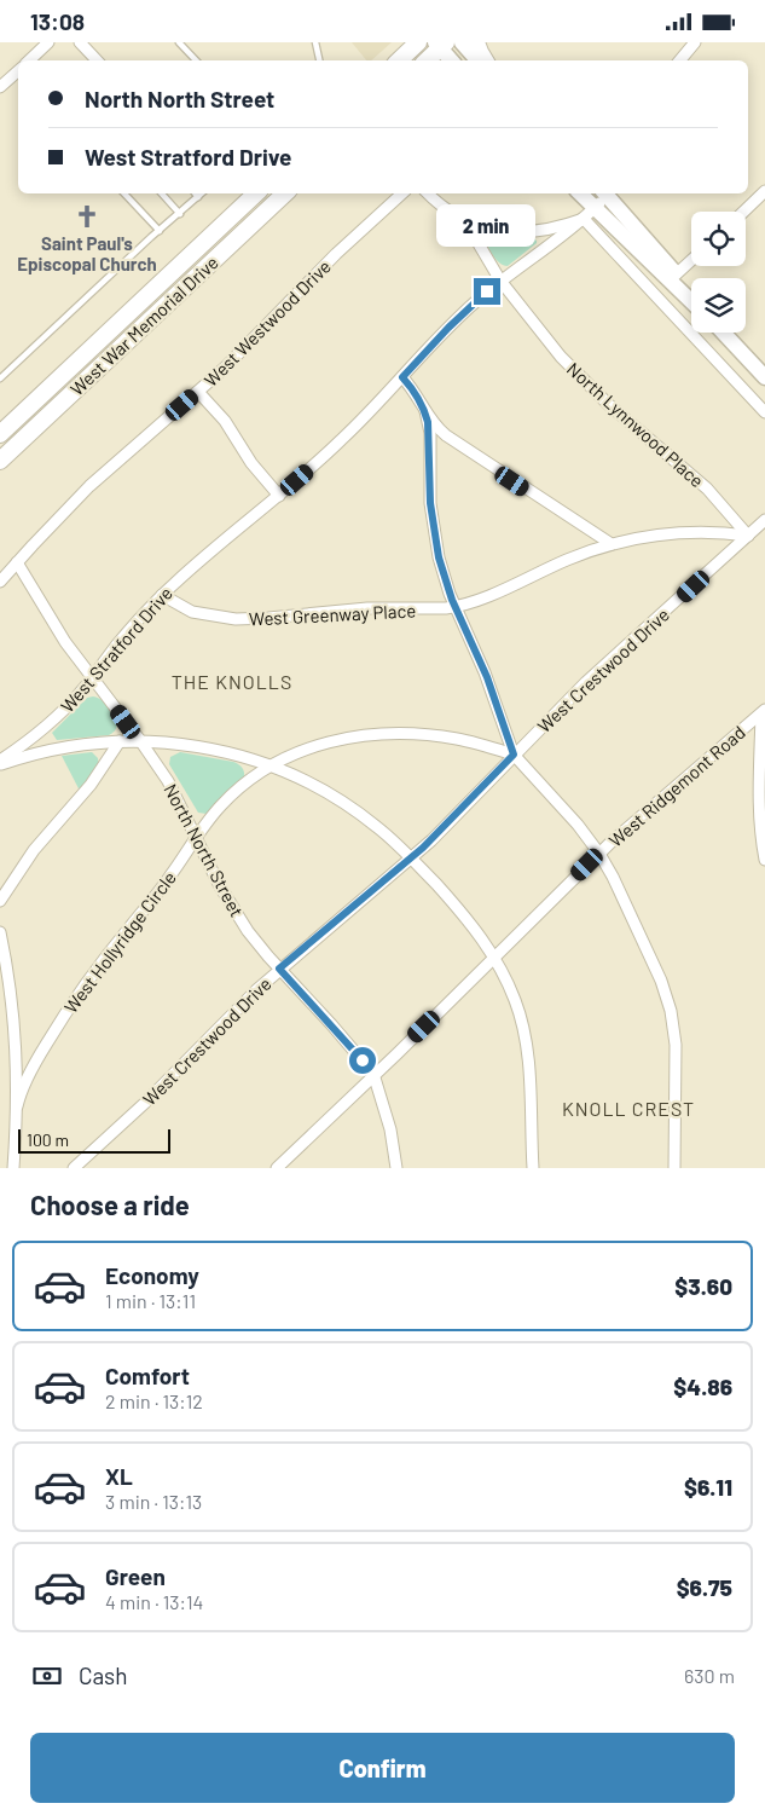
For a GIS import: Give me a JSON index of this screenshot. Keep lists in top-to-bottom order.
{
  "streets": {
    "highway": ["West War Memorial Drive"],
    "street": [
      "West Westwood Drive",
      "North Lynnwood Place",
      "West Greenway Place",
      "West Stratford Drive",
      "West Crestwood Drive",
      "West Ridgemont Road",
      "North North Street",
      "West Hollyridge Circle"
    ]
  },
  "crossings": [
    ["West Westwood Drive", "North North Street"],
    ["North Lynnwood Place", "West Greenway Place"],
    ["North Lynnwood Place", "West Stratford Drive"],
    ["North Lynnwood Place", "West Crestwood Drive"],
    ["West Greenway Place", "West Stratford Drive"],
    ["West Greenway Place", "West Crestwood Drive"],
    ["West Stratford Drive", "North North Street"],
    ["West Crestwood Drive", "North North Street"],
    ["West Crestwood Drive", "West Hollyridge Circle"],
    ["West Ridgemont Road", "North North Street"],
    ["North North Street", "West Hollyridge Circle"]
  ],
  "districts": ["THE KNOLLS", "KNOLL CREST"],
  "places": {
    "church": ["Saint Paul's Episcopal Church"]
  },
  "scale_bar": "100 m",
  "page": {
    "status": "13:08",
    "banner": ["North North Street", "West Stratford Drive"],
    "bubble": "2 min",
    "scale": "100 m",
    "heading": "Choose a ride",
    "list": [
      {
        "name": "Economy",
        "note": "1 min · 13:11",
        "value": "$3.60"
      },
      {
        "name": "Comfort",
        "note": "2 min · 13:12",
        "value": "$4.86"
      },
      {
        "name": "XL",
        "note": "3 min · 13:13",
        "value": "$6.11"
      },
      {
        "name": "Green",
        "note": "4 min · 13:14",
        "value": "$6.75"
      }
    ],
    "pay": ["Cash", "630 m"],
    "buttons": "Confirm"
  }
}
